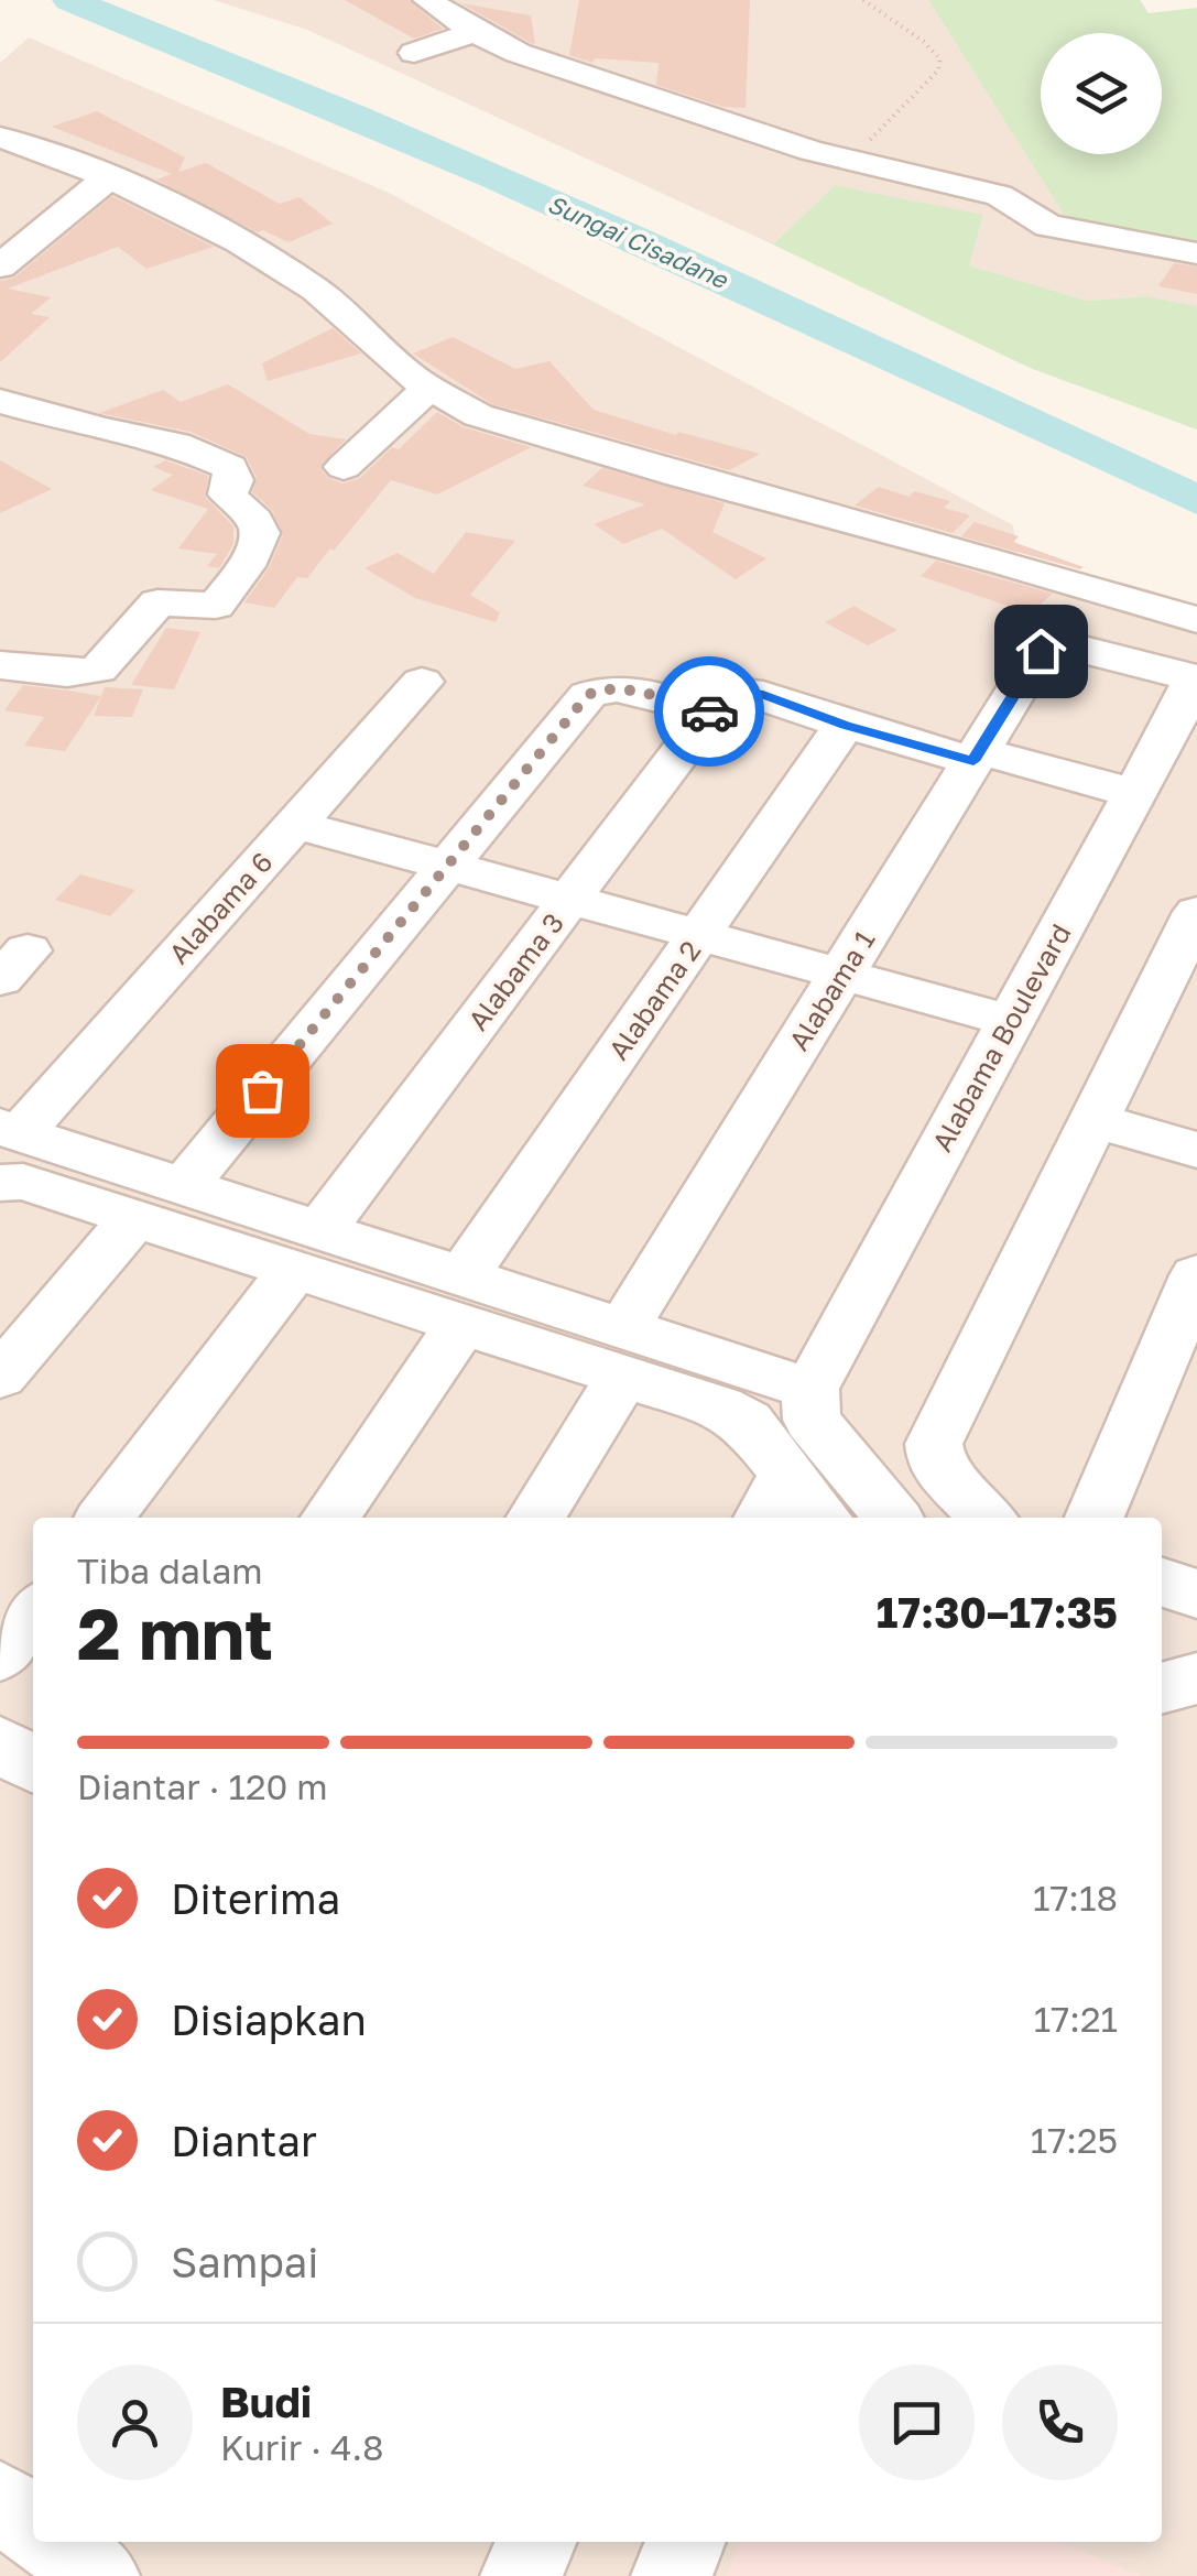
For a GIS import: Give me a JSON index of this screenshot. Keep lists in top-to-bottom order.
{
  "streets": {
    "street": [
      "Alabama 6",
      "Alabama 3",
      "Alabama 1",
      "Alabama 2",
      "Alabama Boulevard"
    ]
  },
  "crossings": [
    ["Alabama 1", "Alabama Boulevard"]
  ],
  "water": ["Sungai Cisadane"],
  "page": {
    "heading": ["2 mnt", "Tiba dalam", "17:30–17:35"],
    "panel": ["Budi", "Kurir · 4.8"],
    "bar": "Diantar · 120 m",
    "list": [
      ["Diterima", "17:18"],
      ["Disiapkan", "17:21"],
      ["Diantar", "17:25"],
      "Sampai"
    ]
  }
}
